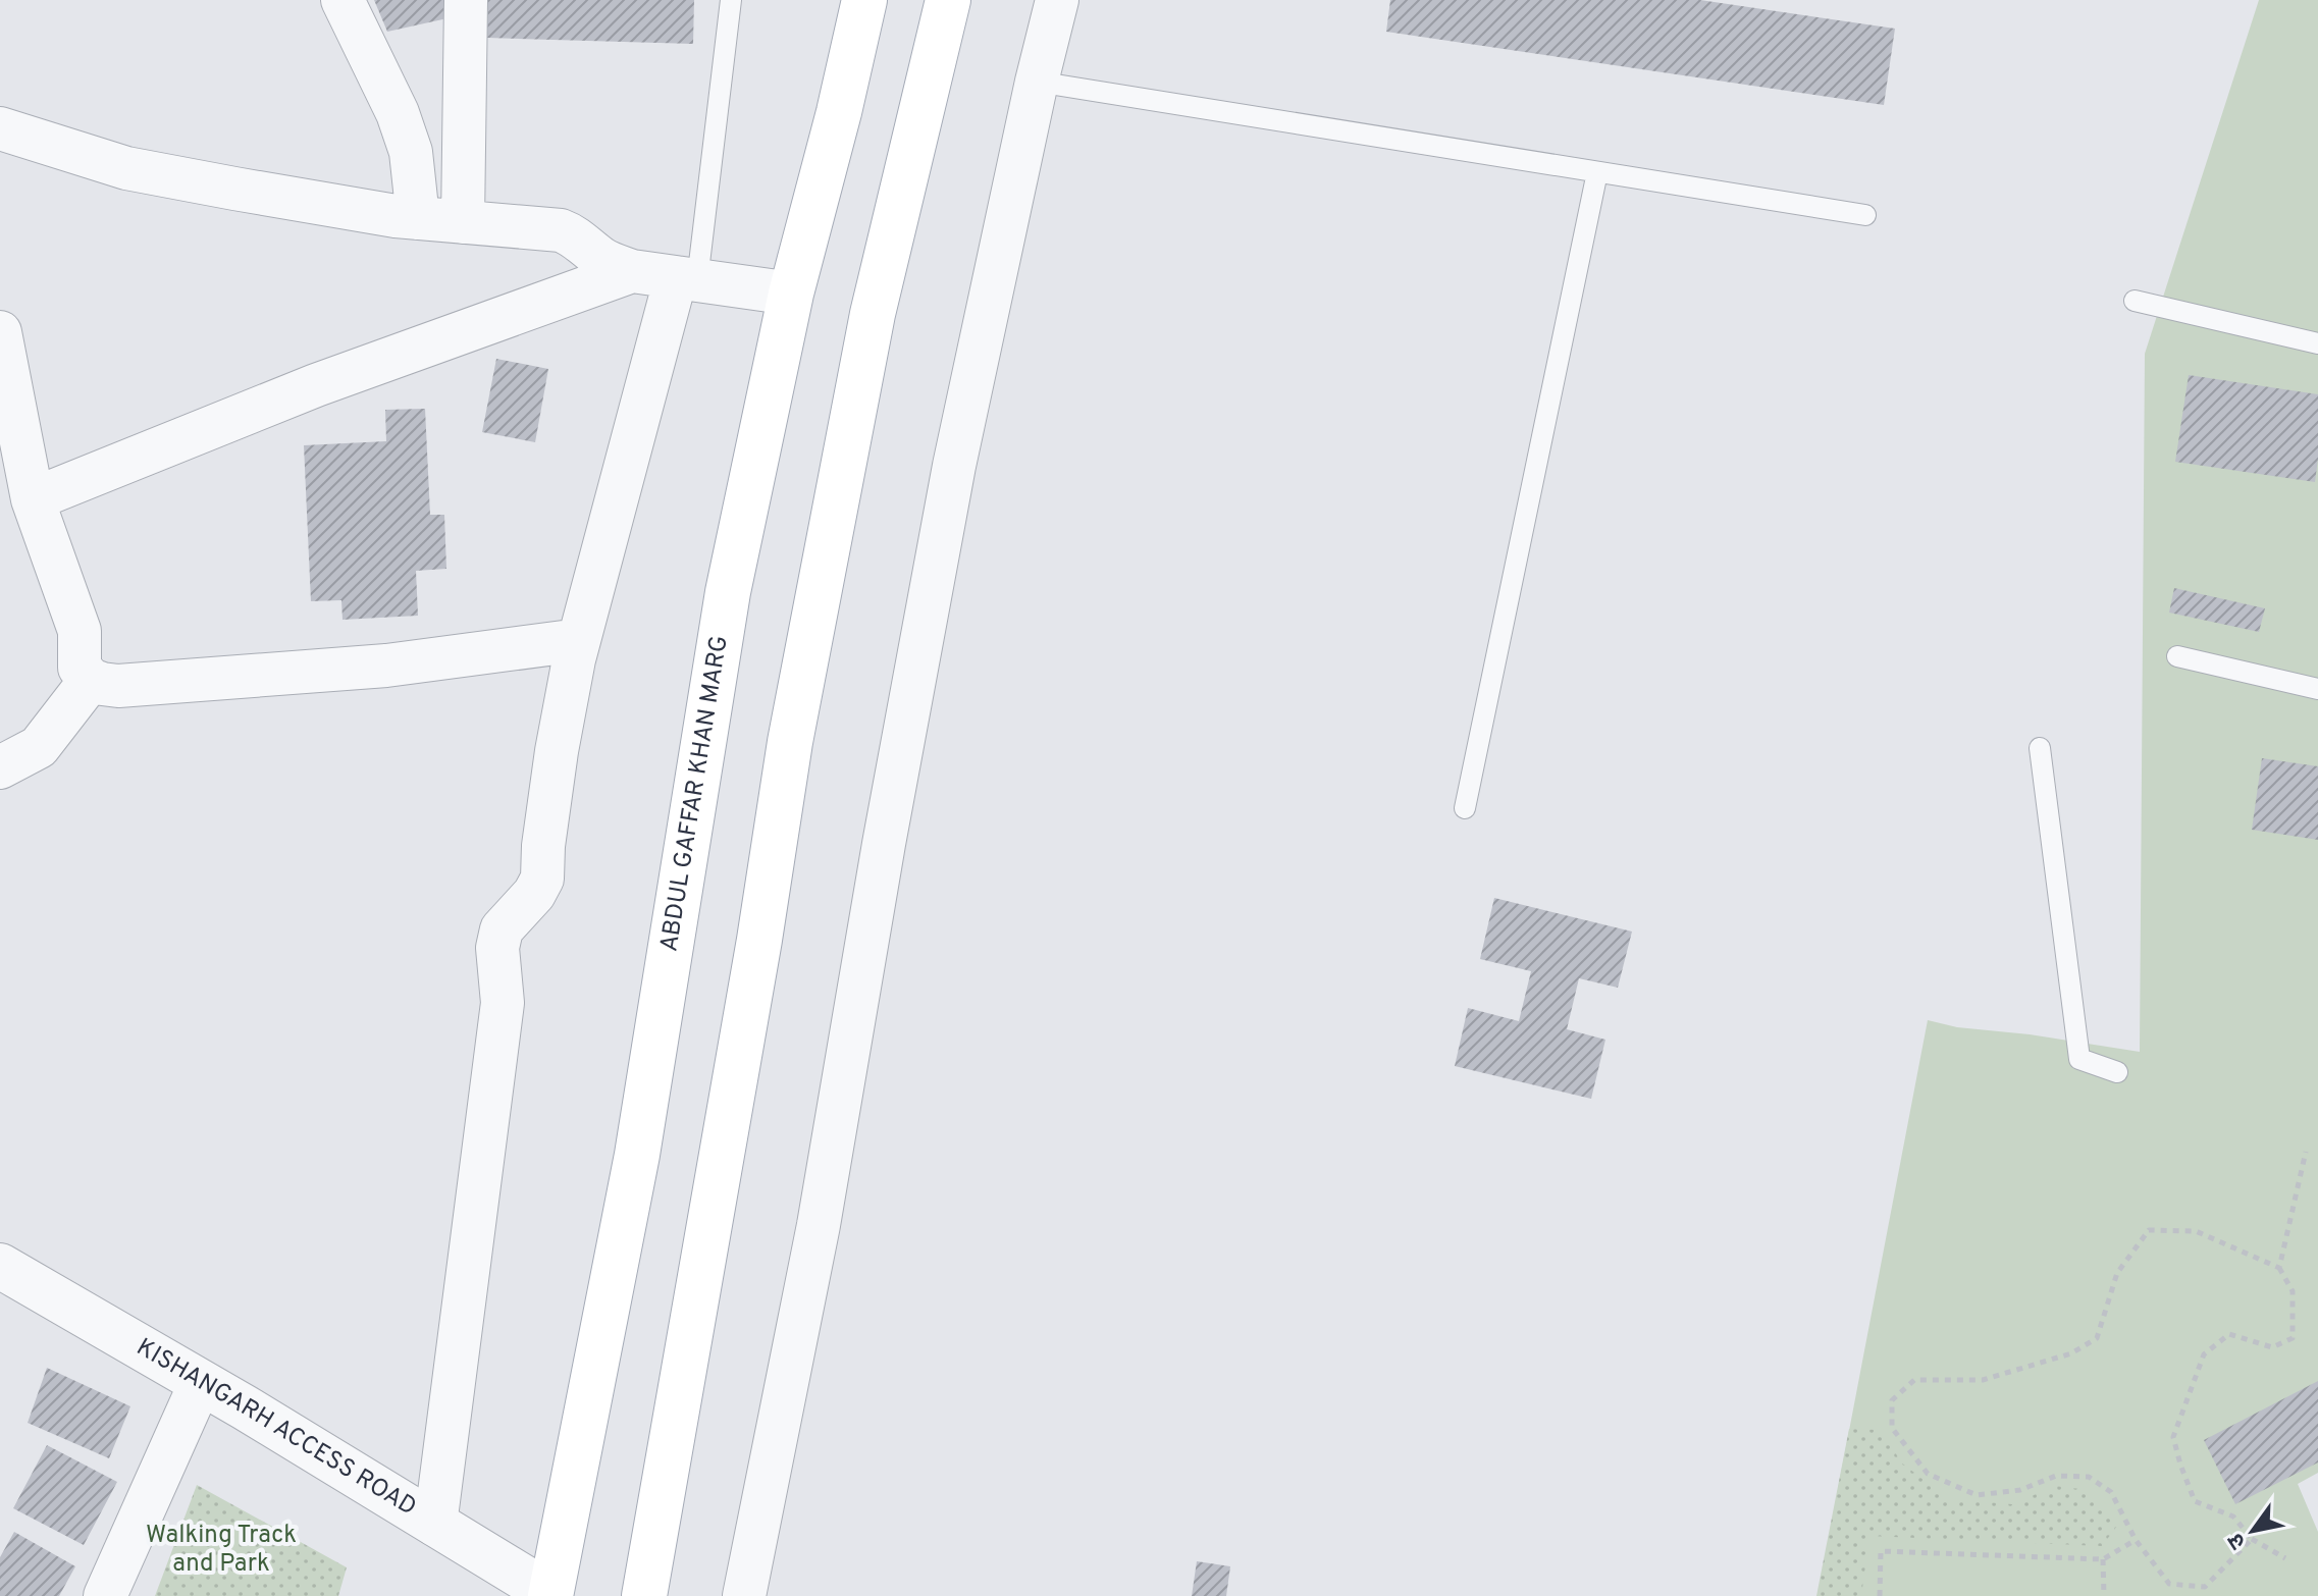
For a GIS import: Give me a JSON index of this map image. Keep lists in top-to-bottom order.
{
  "streets": {
    "main road": ["ABDUL GAFFAR KHAN MARG"],
    "street": ["KISHANGARH ACCESS ROAD"]
  },
  "crossings": [
    ["ABDUL GAFFAR KHAN MARG", "KISHANGARH ACCESS ROAD"]
  ],
  "parks": ["Walking Track and Park"],
  "north": "bottom left"
}
